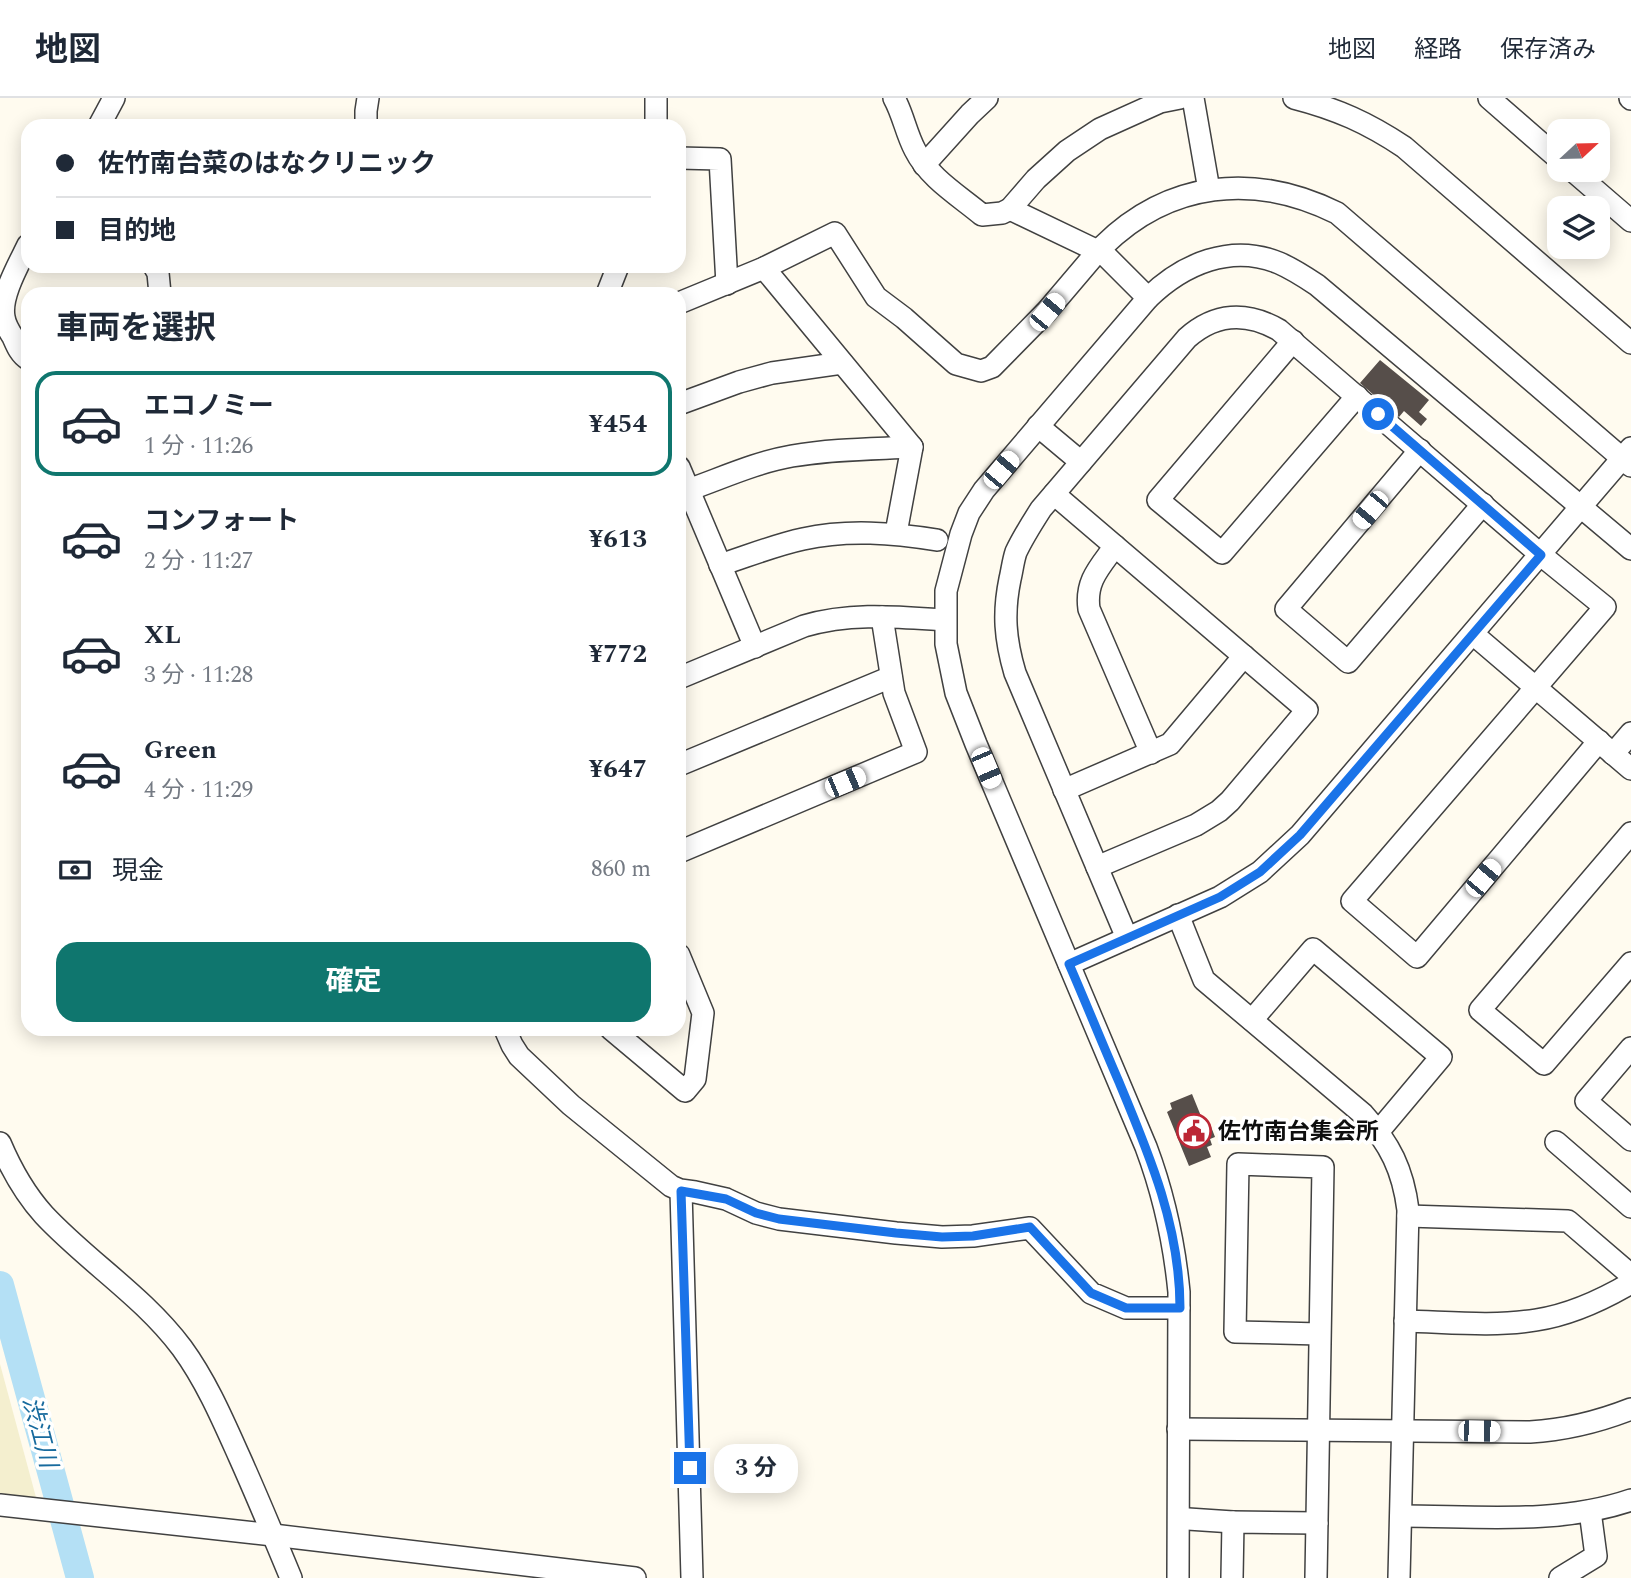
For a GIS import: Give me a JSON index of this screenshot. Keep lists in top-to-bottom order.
{
  "water": ["渋江川"],
  "places": {
    "public building": ["佐竹南台集会所"]
  },
  "north": "right",
  "page": {
    "header": "地図",
    "nav": ["地図", "経路", "保存済み"],
    "banner": ["佐竹南台菜のはなクリニック", "目的地"],
    "heading": "車両を選択",
    "list": [
      {
        "name": "エコノミー",
        "note": "1 分 · 11:26",
        "value": "¥454"
      },
      {
        "name": "コンフォート",
        "note": "2 分 · 11:27",
        "value": "¥613"
      },
      {
        "name": "XL",
        "note": "3 分 · 11:28",
        "value": "¥772"
      },
      {
        "name": "Green",
        "note": "4 分 · 11:29",
        "value": "¥647"
      }
    ],
    "pay": ["現金", "860 m"],
    "buttons": "確定",
    "bubble": "3 分"
  }
}
